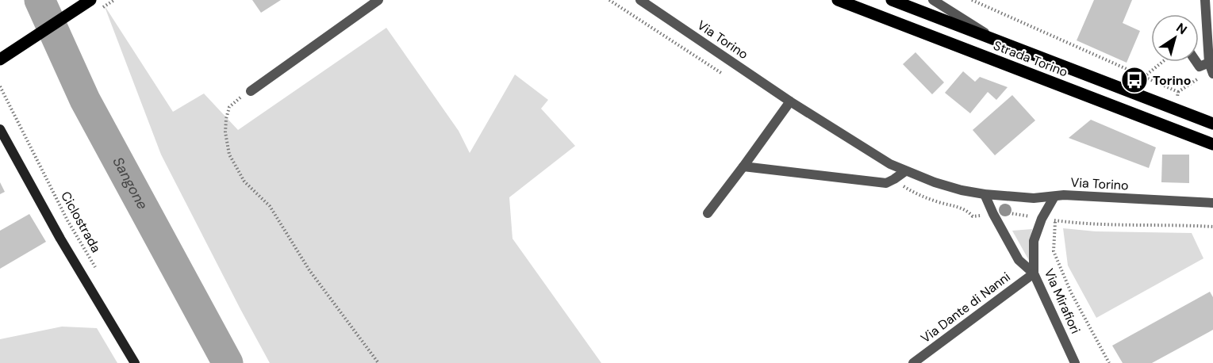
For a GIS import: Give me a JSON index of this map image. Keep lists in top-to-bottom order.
{
  "streets": {
    "main road": ["Strada Torino"],
    "street": ["Via Torino", "Via Mirafiori", "Via Dante di Nanni"],
    "path": ["Ciclostrada"]
  },
  "crossings": [
    ["Via Torino", "Via Mirafiori"],
    ["Via Mirafiori", "Via Dante di Nanni"]
  ],
  "water": ["Sangone"],
  "places": {
    "bus stop": ["Torino"]
  },
  "north": "top right"
}
